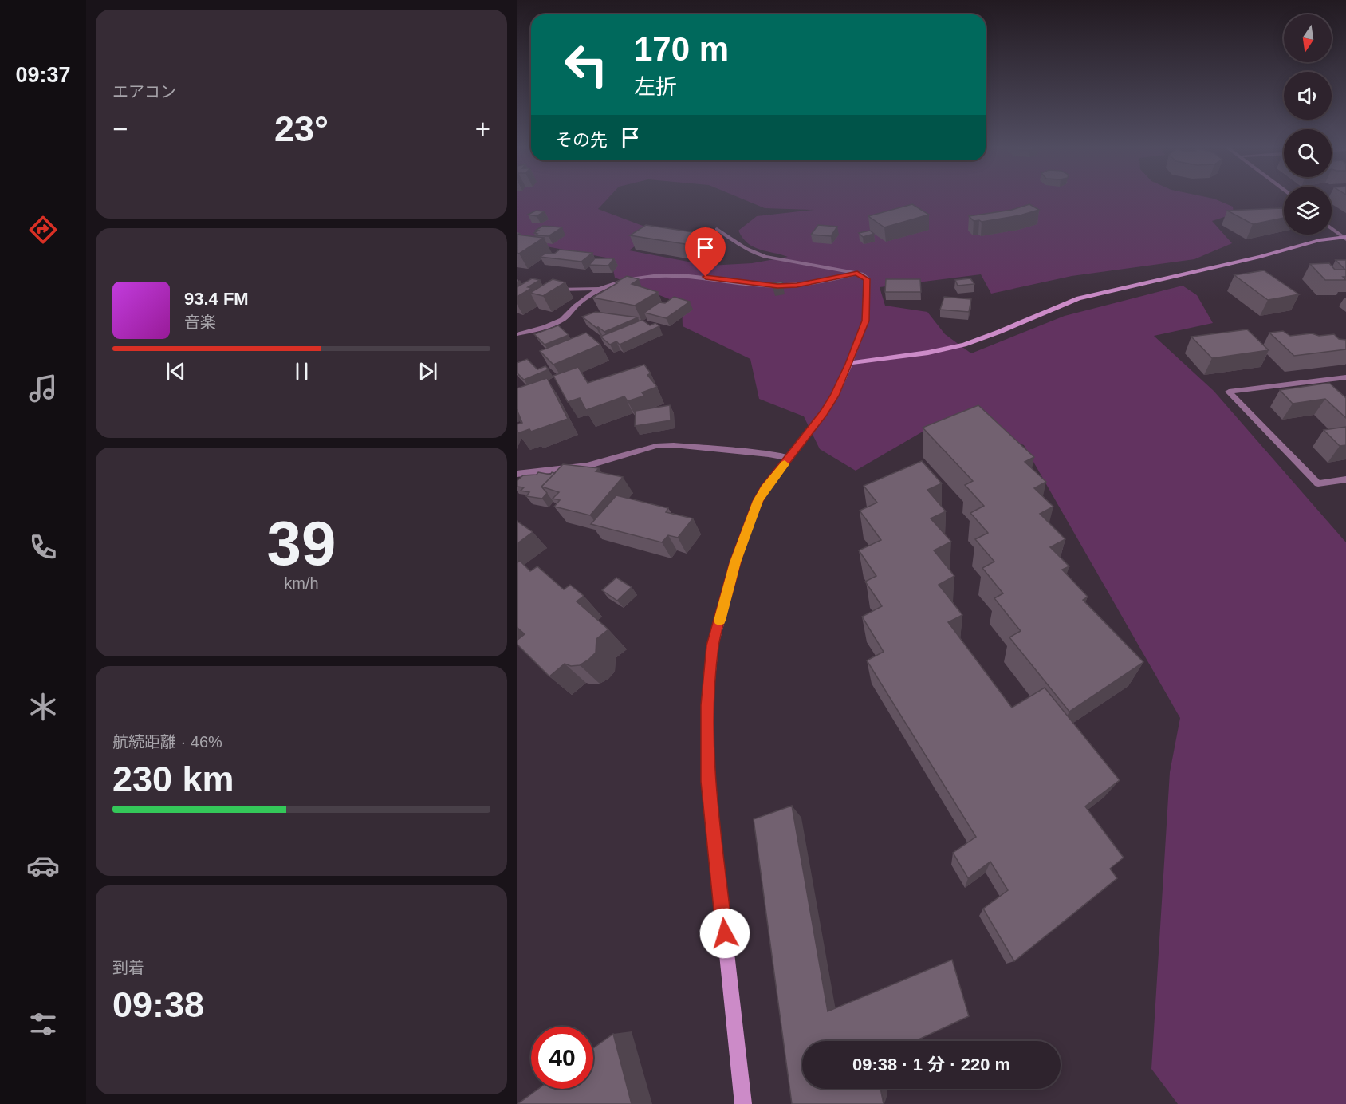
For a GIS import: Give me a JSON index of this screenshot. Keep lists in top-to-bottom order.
{
  "north": "bottom",
  "page": {
    "tabs": "09:37",
    "tile": [
      "エアコン",
      ["39", "km/h"],
      ["航続距離 · 46%", "230 km"],
      ["到着", "09:38"]
    ],
    "turn": ["170 m", "左折"],
    "heat": ["−", "23°", "+"],
    "then": "その先",
    "song": ["93.4 FM", "音楽"],
    "limit": "40",
    "trip": "09:38 · 1 分 · 220 m"
  }
}
